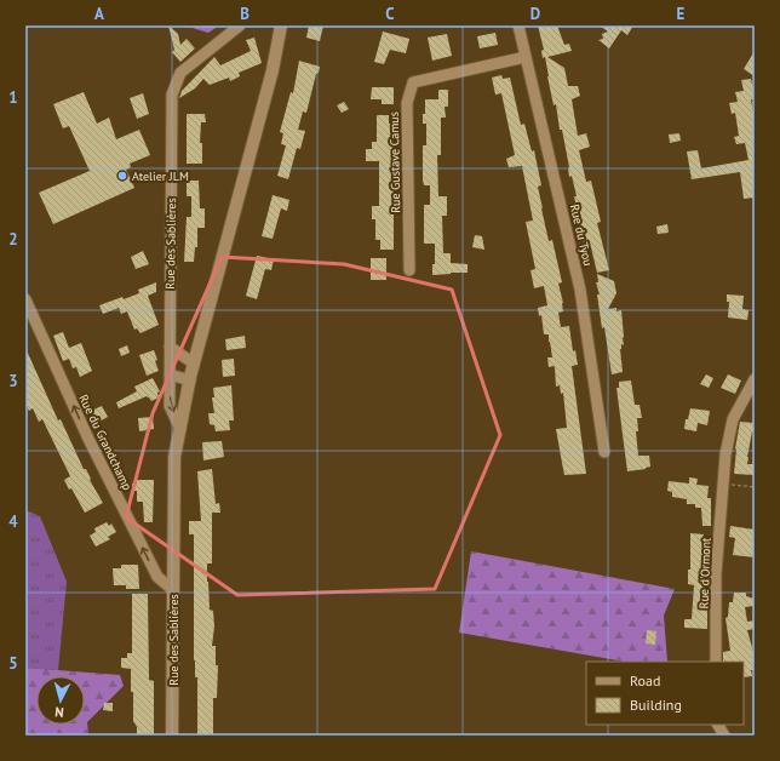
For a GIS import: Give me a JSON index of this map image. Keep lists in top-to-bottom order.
{
  "streets": {
    "main road": ["Rue des Sablières"],
    "street": [
      "Rue Gustave Camus",
      "Rue du Tyou",
      "Rue du Grandchamp",
      "Rue d'Ormont"
    ]
  },
  "crossings": [
    ["Rue Gustave Camus", "Rue du Tyou"],
    ["Rue des Sablières", "Rue du Grandchamp"]
  ],
  "one_way": ["Rue du Grandchamp"],
  "places": ["Atelier JLM"],
  "legend": ["Road", "Building"],
  "north": "bottom",
  "grid": {
    "columns": [
      "A",
      "B",
      "C",
      "D",
      "E"
    ],
    "rows": [
      "1",
      "2",
      "3",
      "4",
      "5"
    ]
  }
}
